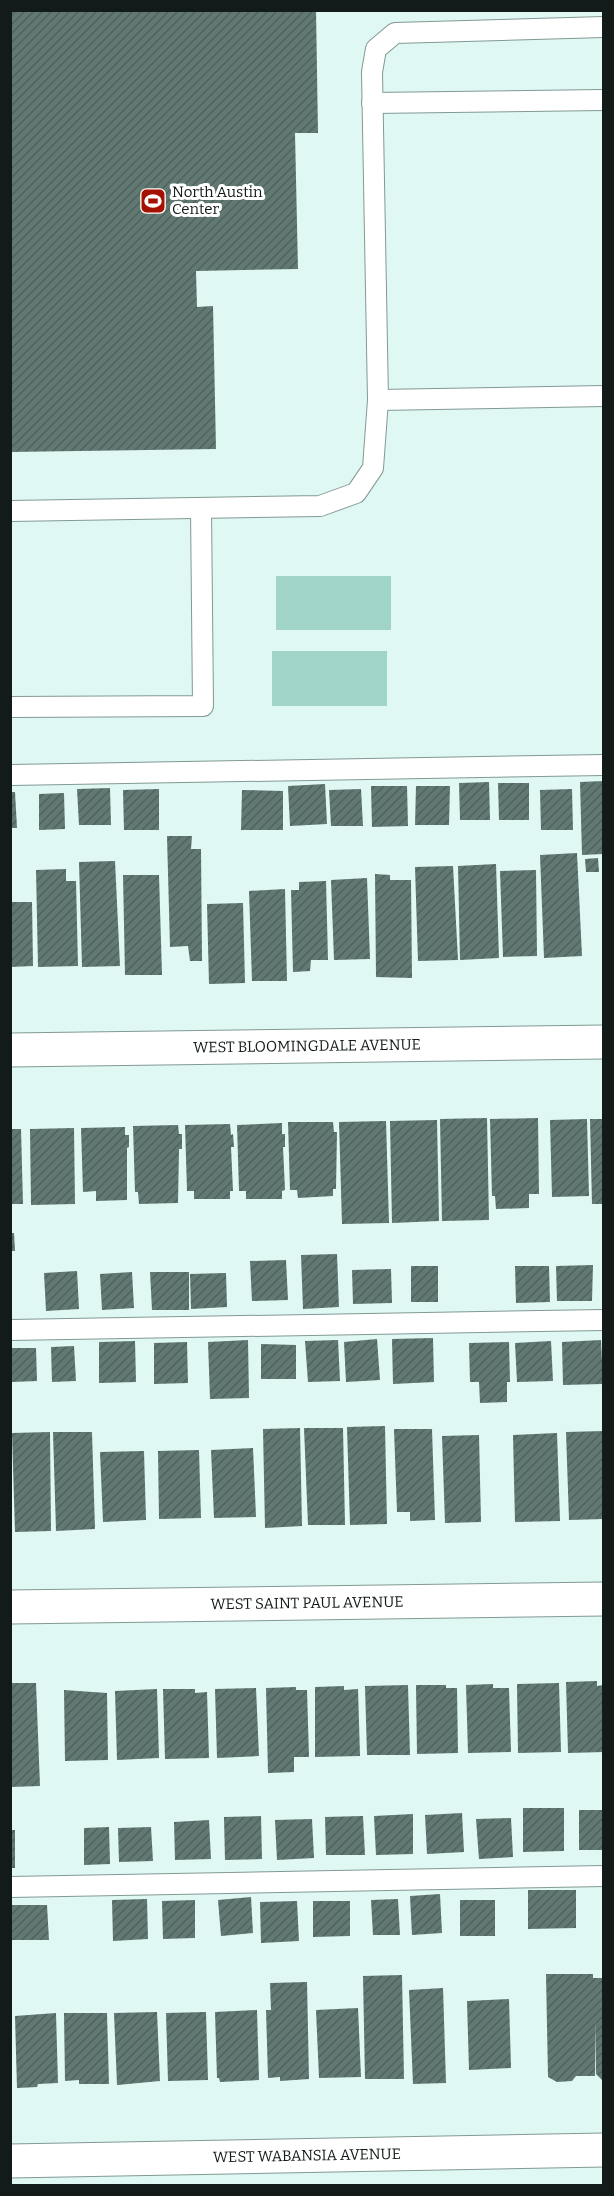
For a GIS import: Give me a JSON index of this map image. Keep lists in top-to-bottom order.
{
  "streets": {
    "street": ["WEST BLOOMINGDALE AVENUE", "WEST SAINT PAUL AVENUE", "WEST WABANSIA AVENUE"]
  },
  "places": {
    "sports": ["North Austin Center"]
  }
}
